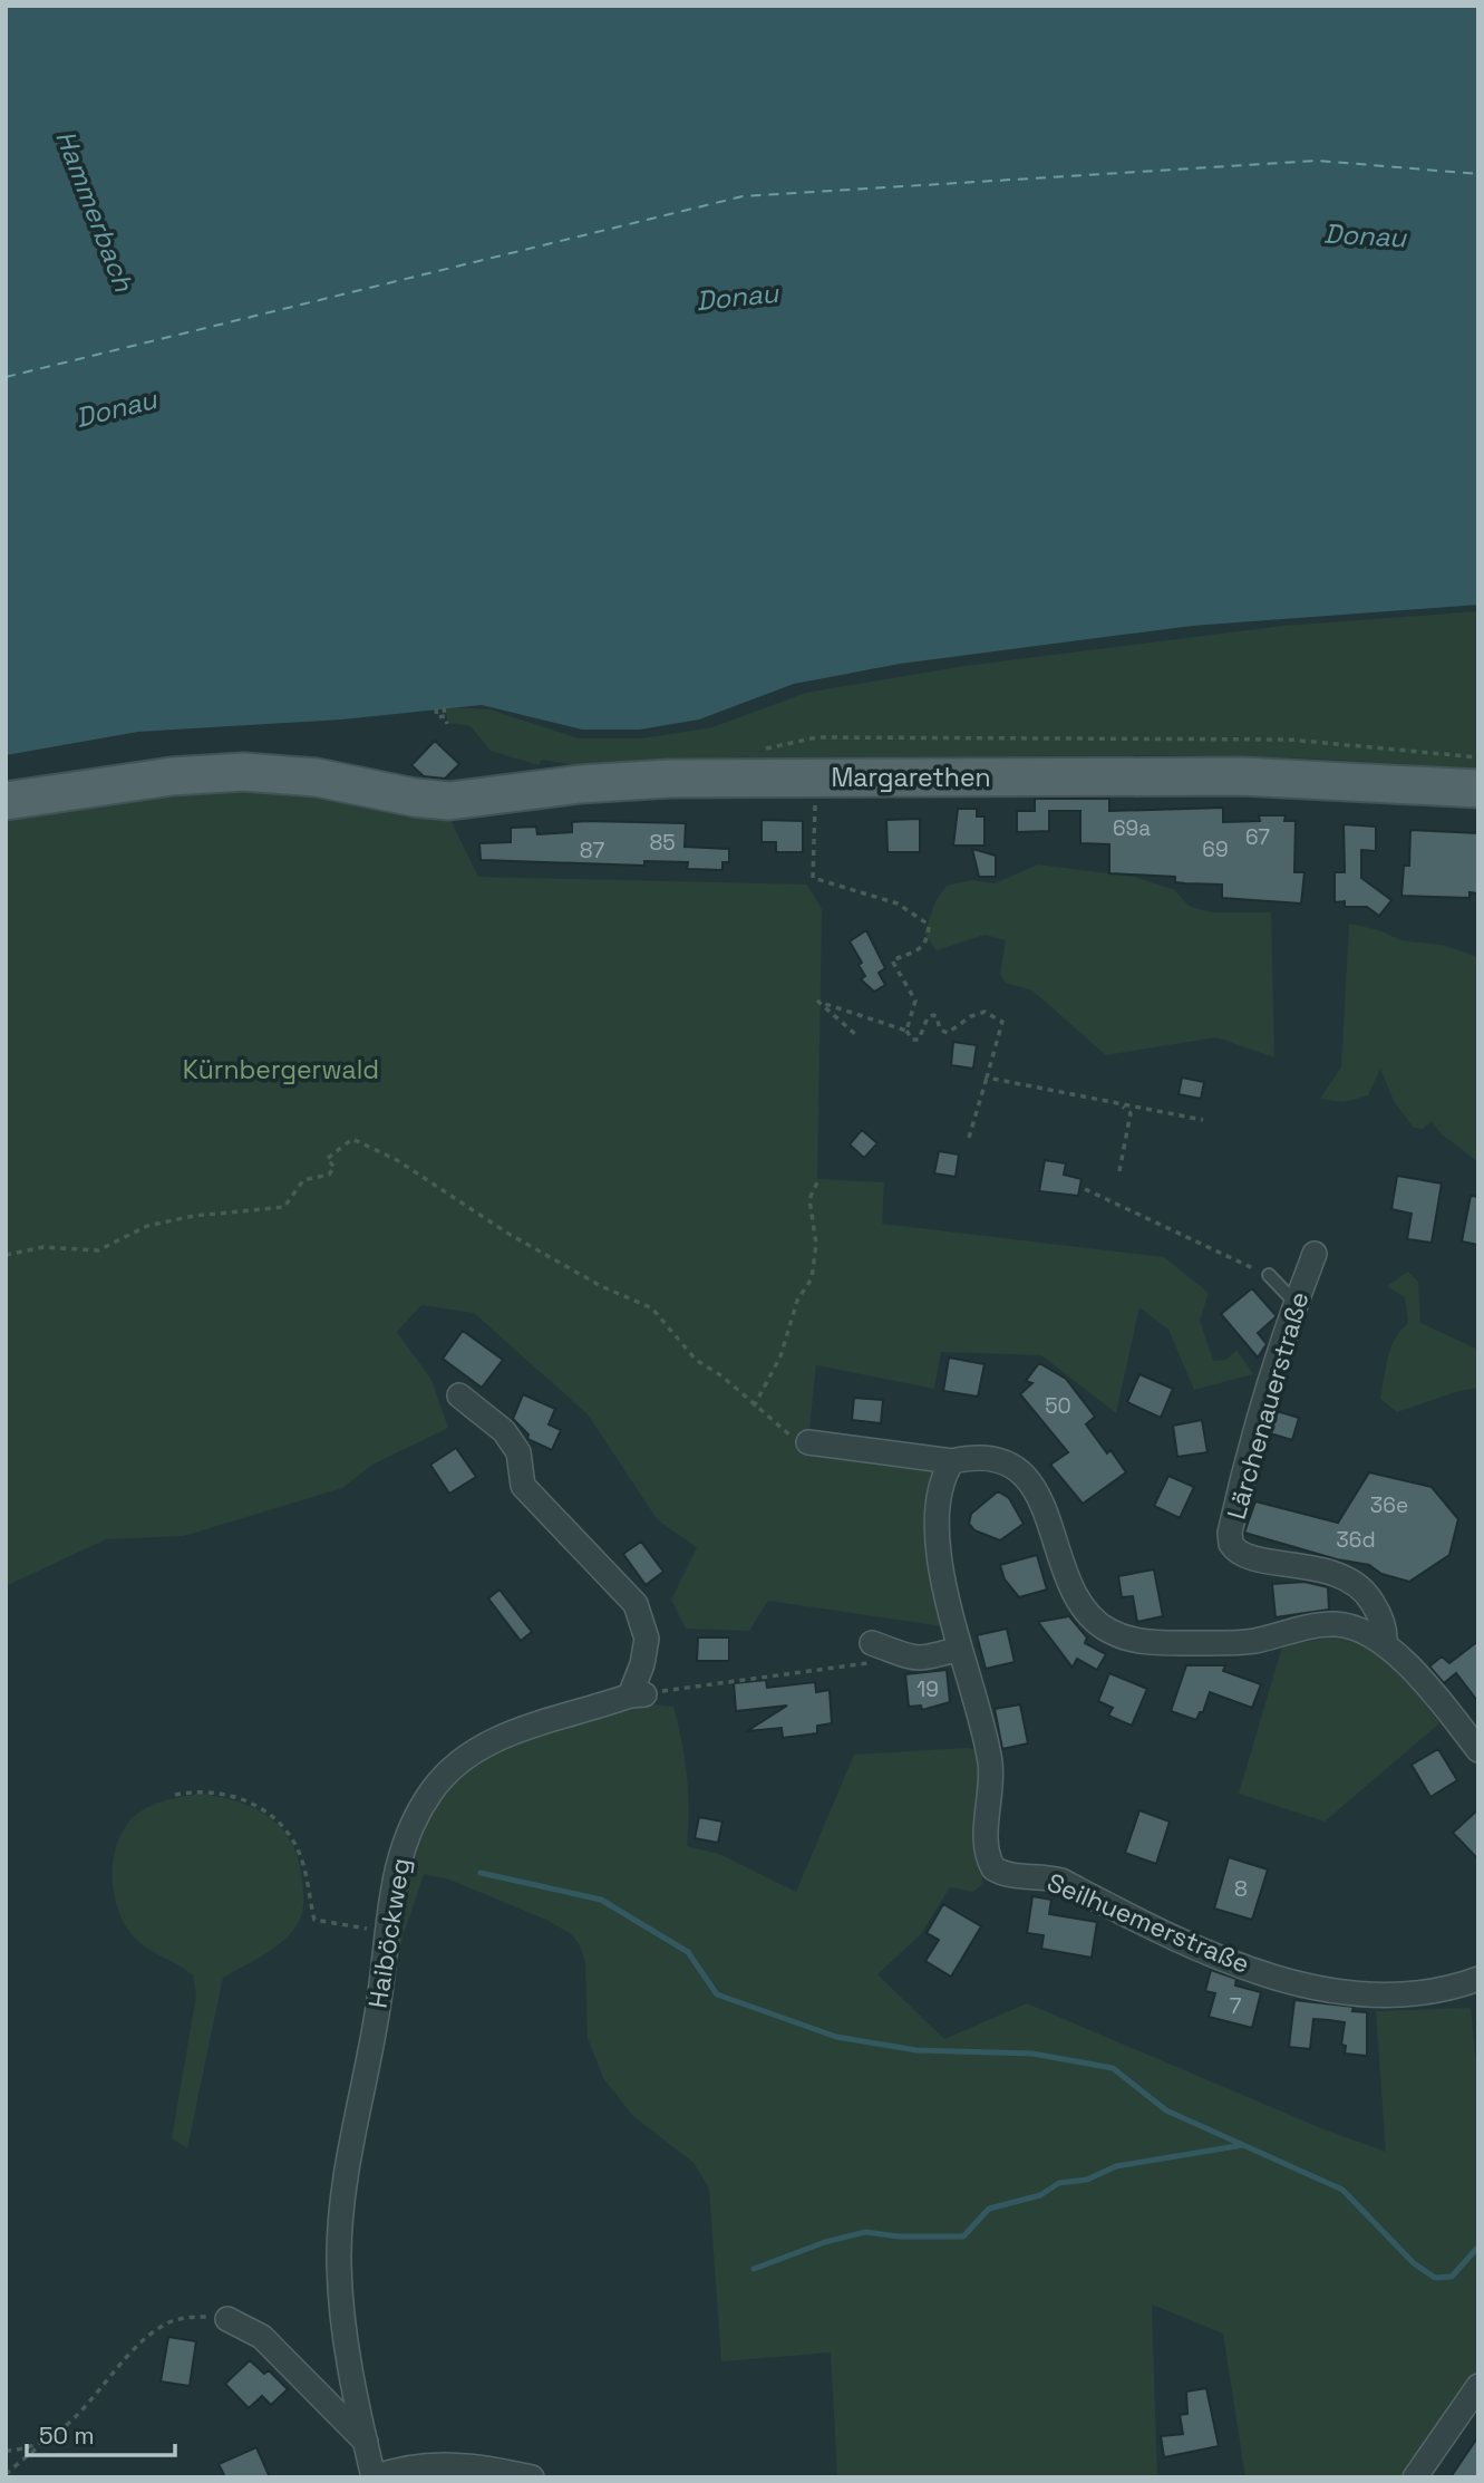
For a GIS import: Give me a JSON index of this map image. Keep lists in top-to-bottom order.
{
  "streets": {
    "main road": ["Margarethen"],
    "street": ["Lärchenauerstraße", "Seilhuemerstraße", "Haiböckweg"]
  },
  "crossings": [
    ["Lärchenauerstraße", "Seilhuemerstraße"]
  ],
  "water": ["Hammerbach", "Donau"],
  "parks": ["Kürnbergerwald"],
  "house_numbers": [
    "69a",
    "67",
    "85",
    "69",
    "87",
    "50",
    "36e",
    "36d",
    "19",
    "8",
    "7"
  ],
  "scale_bar": "50 m"
}
